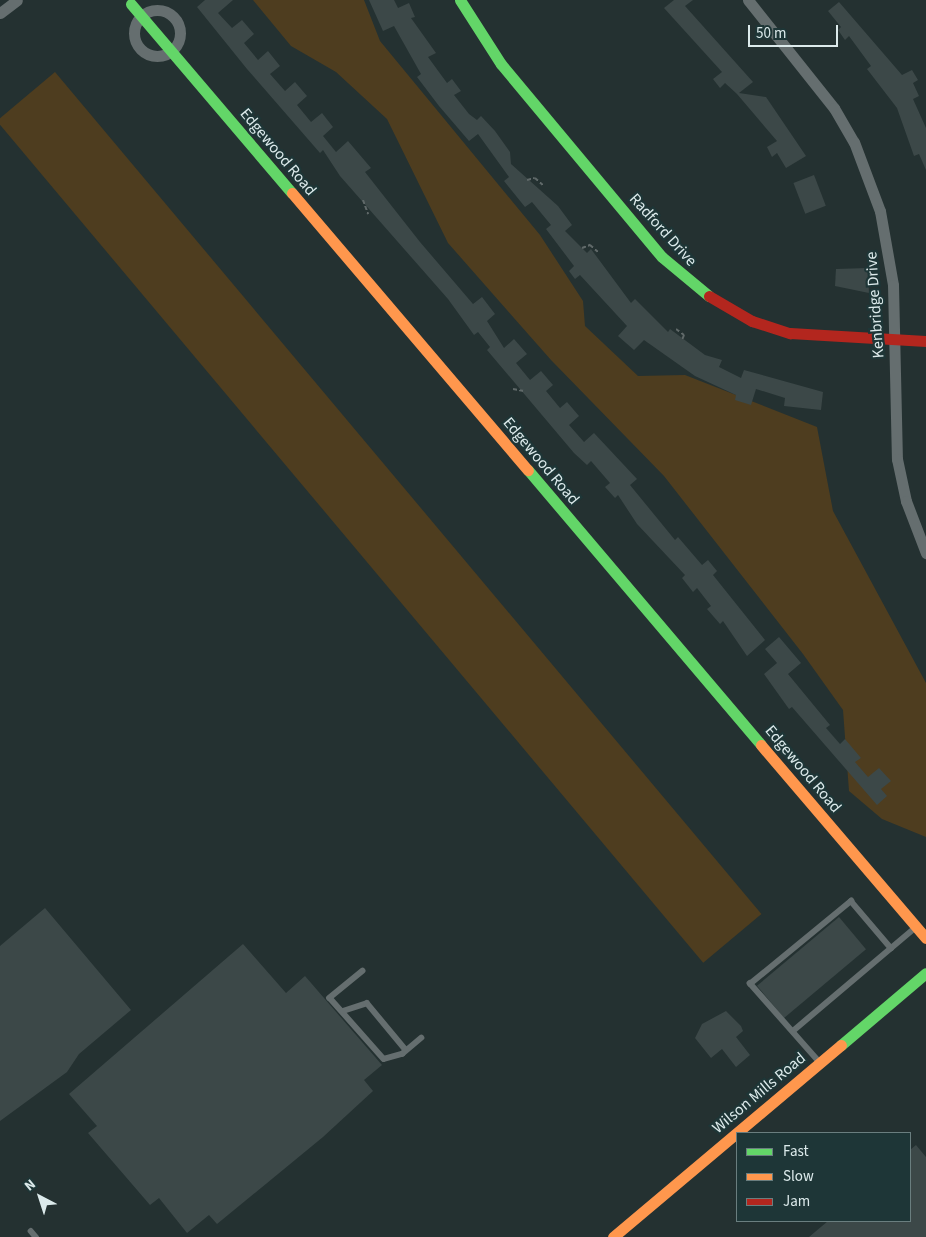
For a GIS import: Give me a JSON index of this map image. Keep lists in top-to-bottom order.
{
  "streets": {
    "street": [
      "Edgewood Road",
      "Radford Drive",
      "Kenbridge Drive",
      "Wilson Mills Road"
    ]
  },
  "crossings": [
    ["Radford Drive", "Kenbridge Drive"]
  ],
  "legend": ["Fast", "Slow", "Jam"],
  "scale_bar": "50 m",
  "north": "top left"
}
